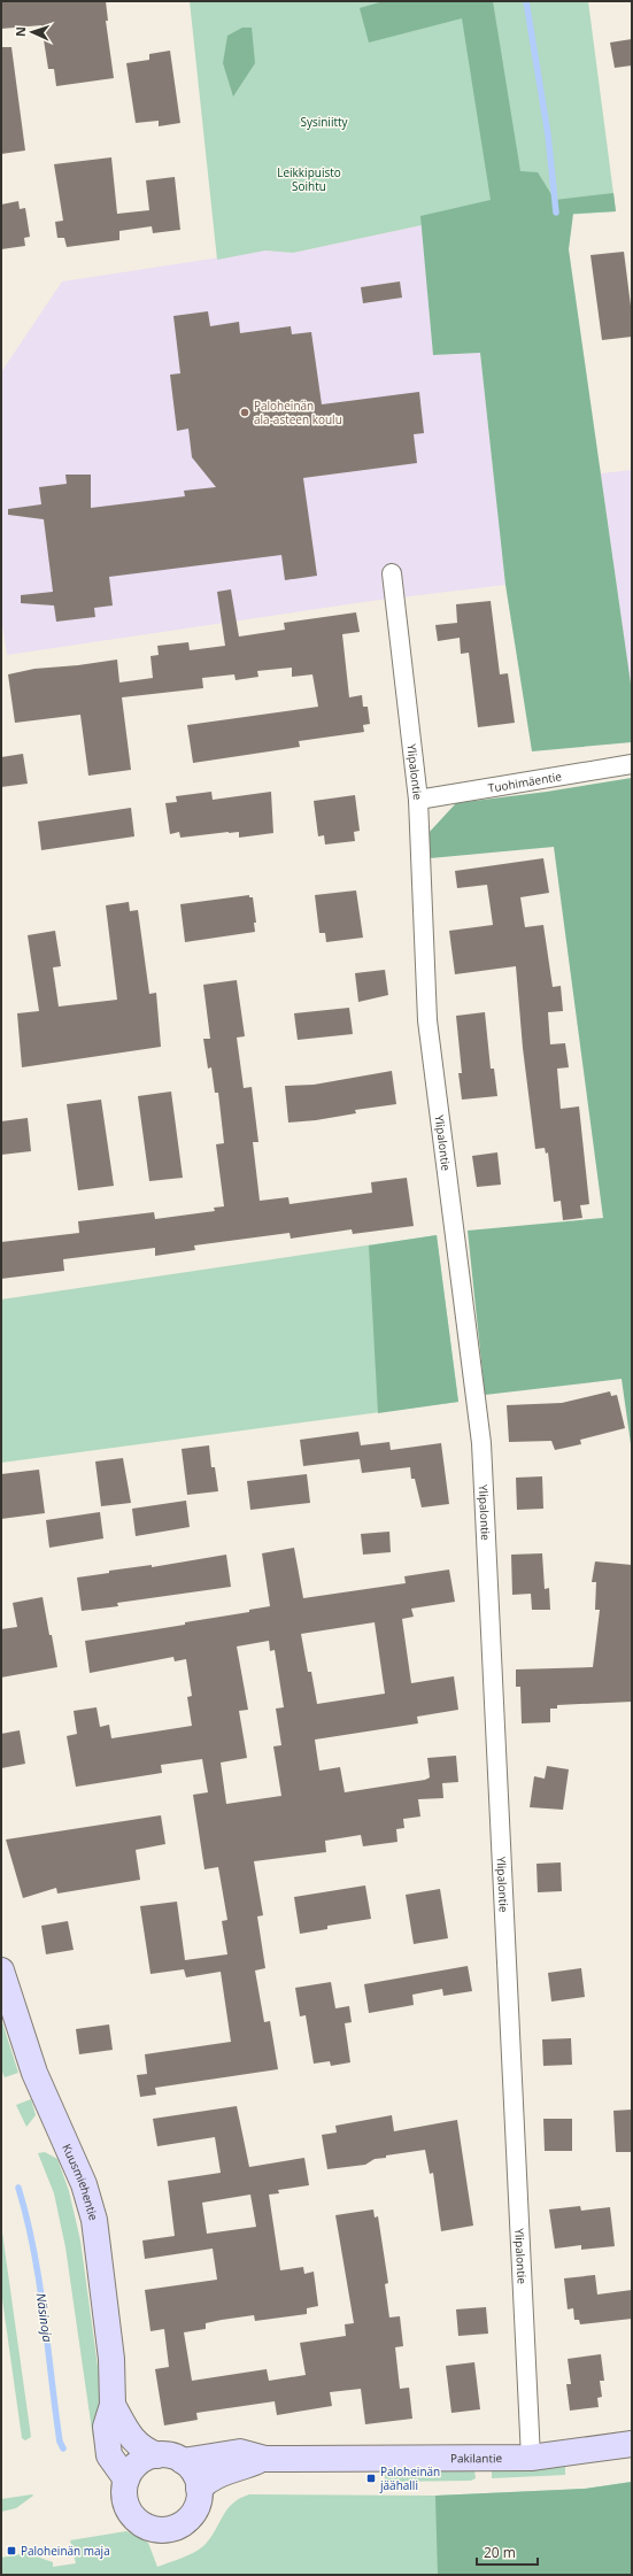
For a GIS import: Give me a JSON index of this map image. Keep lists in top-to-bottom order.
{
  "streets": {
    "main road": ["Kuusmiehentie", "Pakilantie"],
    "street": ["Ylipalontie", "Tuohimäentie"]
  },
  "crossings": [
    ["Ylipalontie", "Tuohimäentie"],
    ["Ylipalontie", "Pakilantie"],
    ["Kuusmiehentie", "Pakilantie"]
  ],
  "water": ["Näsinoja"],
  "parks": ["Sysiniitty", "Leikkipuisto Soihtu"],
  "places": {
    "other": ["Paloheinän ala-asteen koulu"],
    "transit": ["Paloheinän jäähalli", "Paloheinän maja"]
  },
  "scale_bar": "20 m",
  "north": "left"
}
